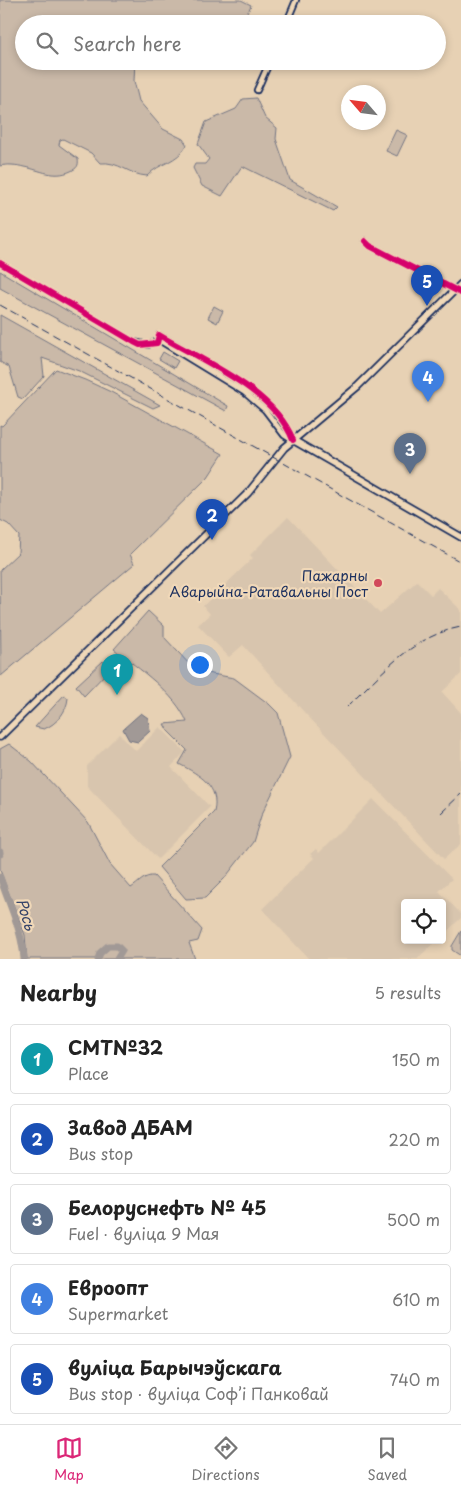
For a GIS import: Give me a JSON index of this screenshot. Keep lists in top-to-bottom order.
{
  "water": ["Рось"],
  "places": ["Пажарны Аварыйна-Ратавальны Пост"],
  "north": "top left",
  "page": {
    "search": "Search here",
    "pins": [
      "5",
      "4",
      "3",
      "2",
      "1"
    ],
    "heading": ["Nearby", "5 results"],
    "list": [
      {
        "mark": "1",
        "name": "СМТ№32",
        "note": "Place",
        "value": "150 m"
      },
      {
        "mark": "2",
        "name": "Завод ДБАМ",
        "note": "Bus stop",
        "value": "220 m"
      },
      {
        "mark": "3",
        "name": "Белоруснефть № 45",
        "note": "Fuel · вуліца 9 Мая",
        "value": "500 m"
      },
      {
        "mark": "4",
        "name": "Евроопт",
        "note": "Supermarket",
        "value": "610 m"
      },
      {
        "mark": "5",
        "name": "вуліца Барычэўскага",
        "note": "Bus stop · вуліца Софʼі Панковай",
        "value": "740 m"
      }
    ],
    "nav": ["Map", "Directions", "Saved"]
  }
}
